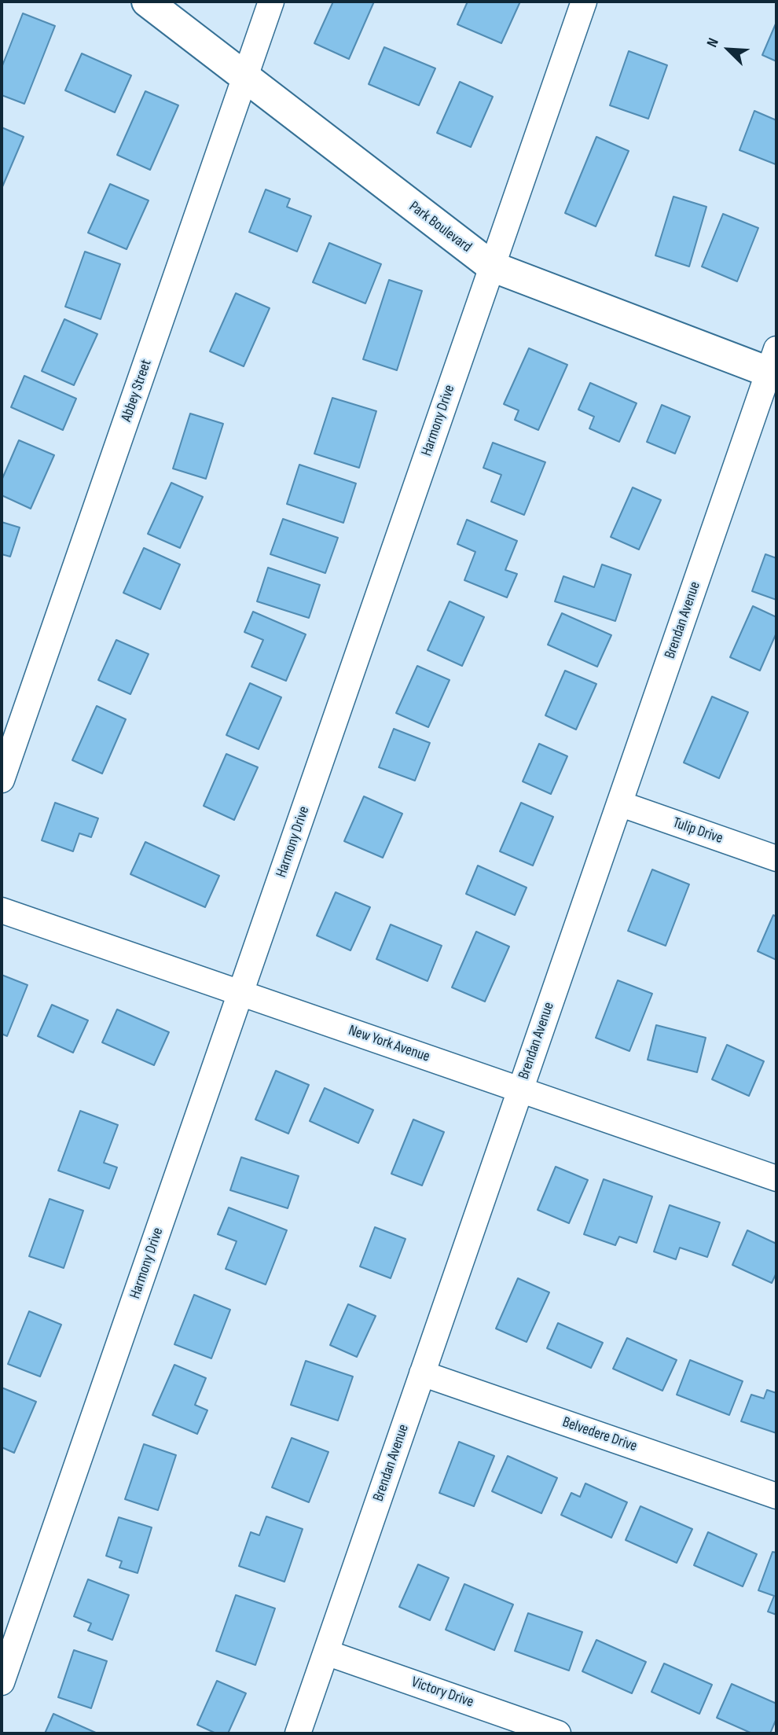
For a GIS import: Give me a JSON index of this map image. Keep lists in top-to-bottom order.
{
  "streets": {
    "main road": ["Park Boulevard"],
    "street": [
      "Abbey Street",
      "Harmony Drive",
      "Brendan Avenue",
      "Tulip Drive",
      "New York Avenue",
      "Belvedere Drive",
      "Victory Drive"
    ]
  },
  "crossings": [
    ["Park Boulevard", "Abbey Street"],
    ["Park Boulevard", "Harmony Drive"],
    ["Park Boulevard", "Brendan Avenue"],
    ["Harmony Drive", "New York Avenue"],
    ["Brendan Avenue", "Tulip Drive"],
    ["Brendan Avenue", "New York Avenue"],
    ["Brendan Avenue", "Belvedere Drive"],
    ["Brendan Avenue", "Victory Drive"]
  ],
  "north": "top left"
}
